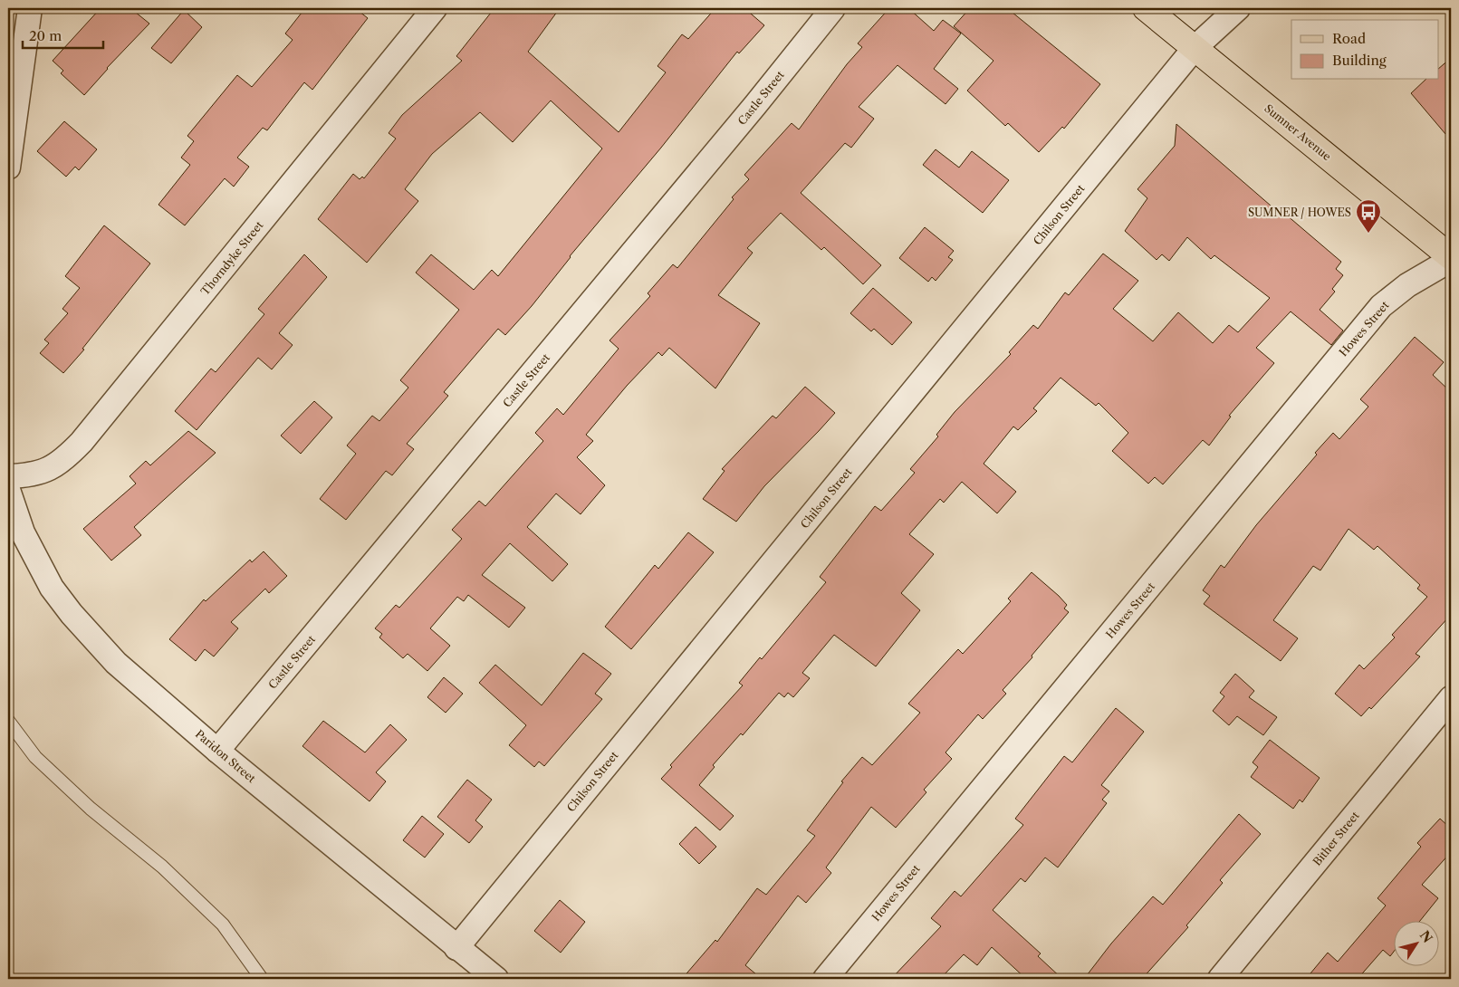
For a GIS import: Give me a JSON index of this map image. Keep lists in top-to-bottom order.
{
  "streets": {
    "main road": ["Sumner Avenue"],
    "street": [
      "Castle Street",
      "Chilson Street",
      "Thorndyke Street",
      "Howes Street",
      "Paridon Street",
      "Bither Street"
    ]
  },
  "crossings": [
    ["Castle Street", "Paridon Street"],
    ["Sumner Avenue", "Chilson Street"],
    ["Sumner Avenue", "Howes Street"],
    ["Chilson Street", "Paridon Street"]
  ],
  "places": {
    "bus stop": ["SUMNER / HOWES"]
  },
  "legend": ["Road", "Building"],
  "scale_bar": "20 m",
  "north": "top right"
}
